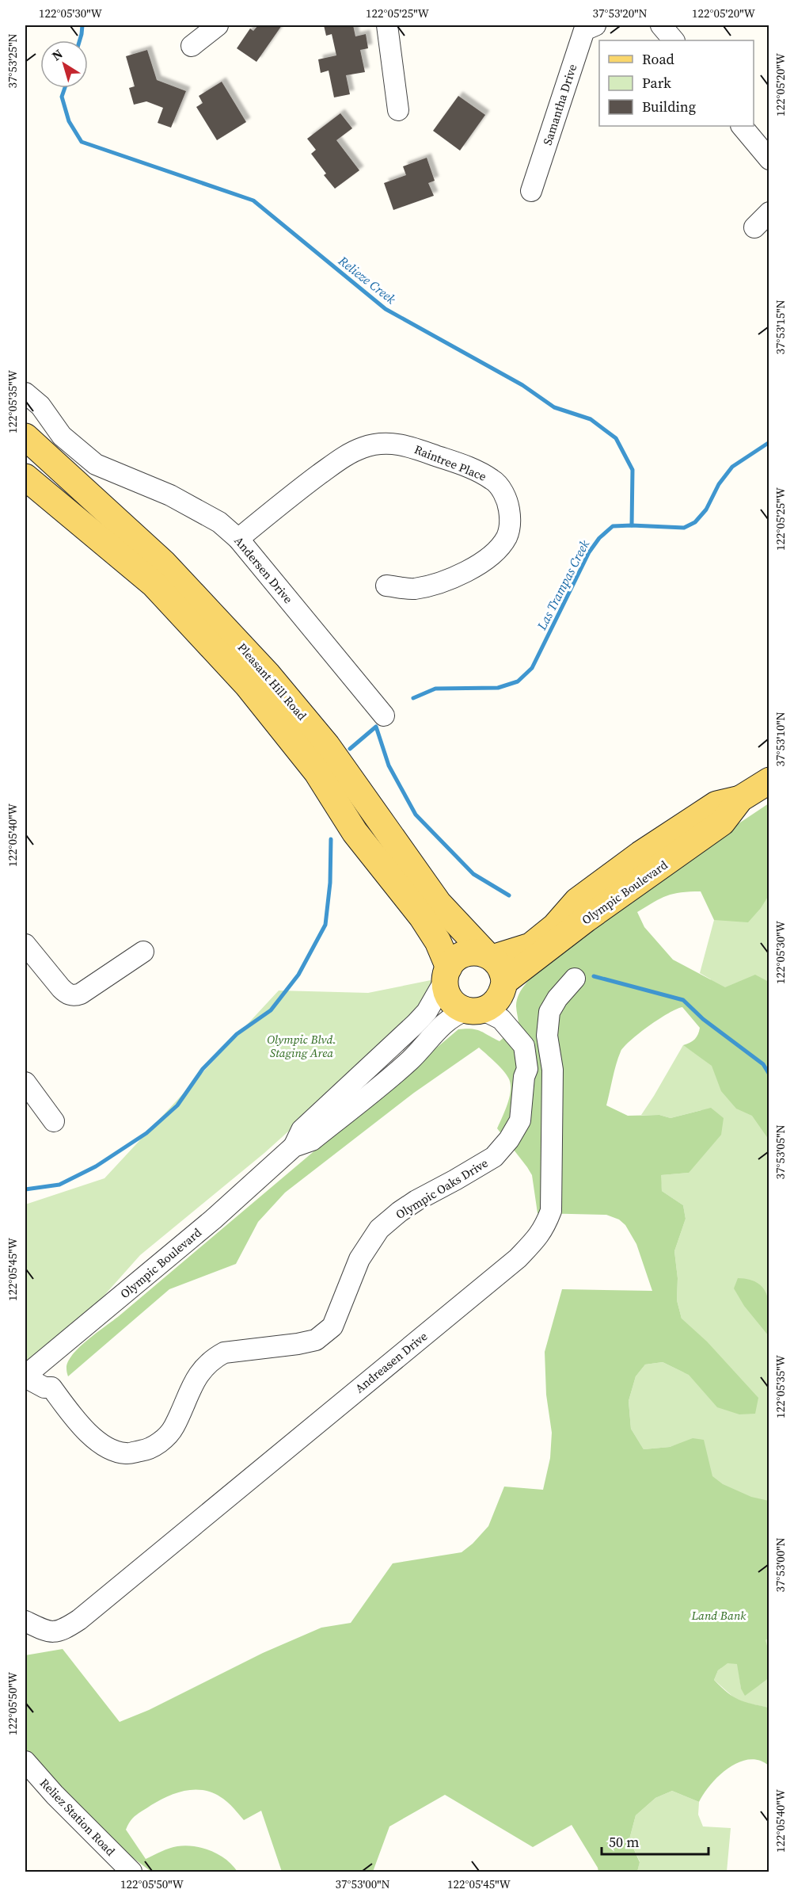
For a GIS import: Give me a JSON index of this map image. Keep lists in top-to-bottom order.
{
  "streets": {
    "main road": ["Pleasant Hill Road", "Olympic Boulevard"],
    "street": [
      "Samantha Drive",
      "Raintree Place",
      "Andersen Drive",
      "Olympic Oaks Drive",
      "Andreasen Drive",
      "Reliez Station Road"
    ]
  },
  "crossings": [
    ["Raintree Place", "Andersen Drive"],
    ["Pleasant Hill Road", "Olympic Boulevard"],
    ["Pleasant Hill Road", "Olympic Oaks Drive"],
    ["Olympic Boulevard", "Olympic Oaks Drive"]
  ],
  "water": ["Relieze Creek", "Las Trampas Creek"],
  "parks": ["Olympic Blvd. Staging Area", "Land Bank"],
  "legend": ["Road", "Park", "Building"],
  "scale_bar": "50 m",
  "north": "top left",
  "coordinates": [
    "122°05'30\"W",
    "122°05'25\"W",
    "37°53'20\"N",
    "122°05'20\"W",
    "37°53'25\"N",
    "37°53'15\"N",
    "122°05'35\"W",
    "37°53'10\"N",
    "122°05'40\"W",
    "37°53'05\"N",
    "122°05'45\"W",
    "37°53'00\"N",
    "122°05'50\"W"
  ]
}
